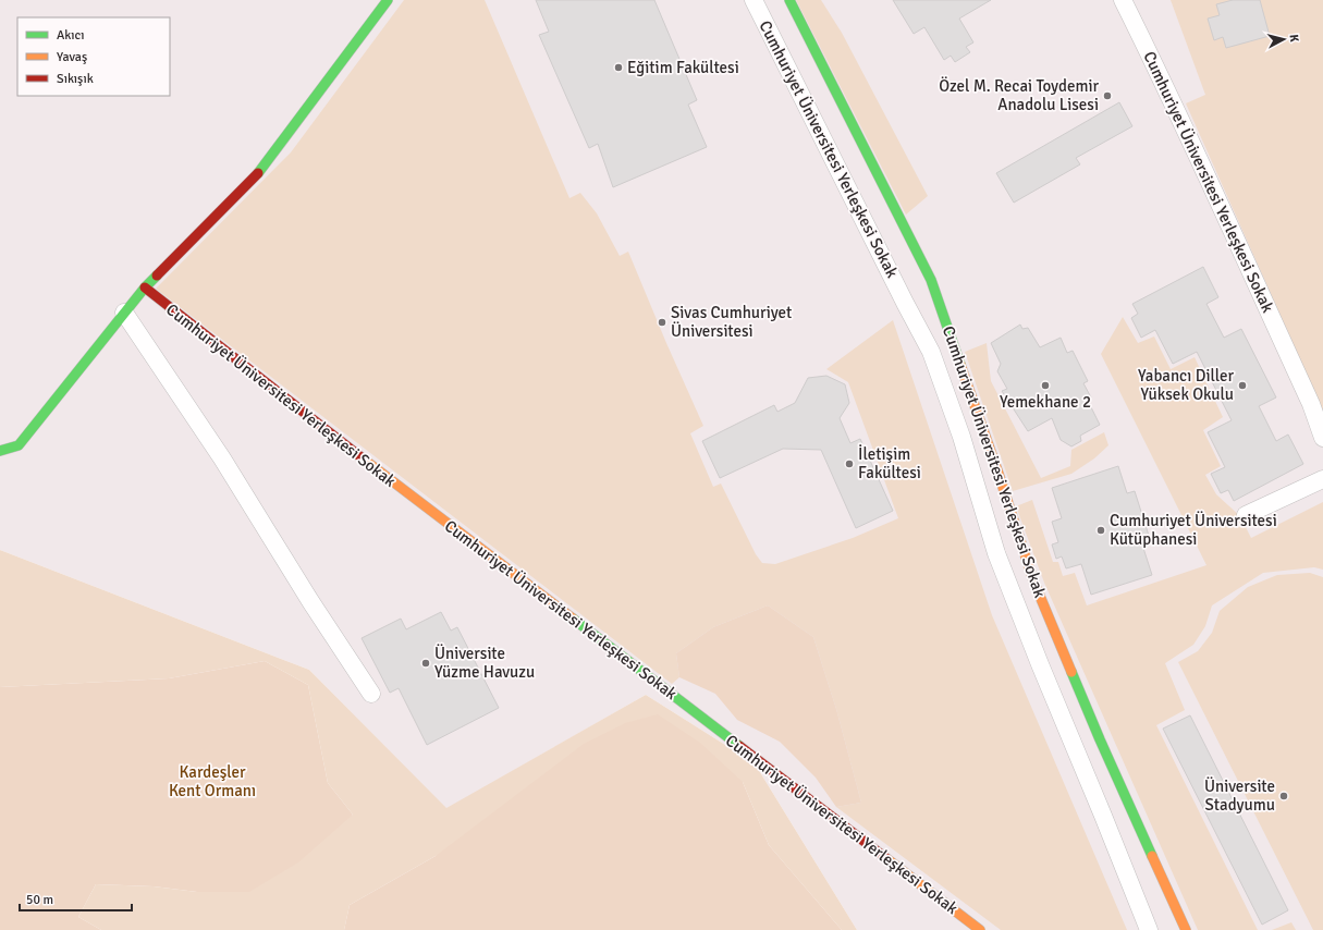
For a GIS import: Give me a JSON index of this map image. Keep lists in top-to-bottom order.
{
  "streets": {
    "street": ["Cumhuriyet Üniversitesi Yerleşkesi Sokak"]
  },
  "parks": ["Kardeşler Kent Ormanı"],
  "places": [
    "Eğitim Fakültesi",
    "Özel M. Recai Toydemir Anadolu Lisesi",
    "Sivas Cumhuriyet Üniversitesi",
    "Yemekhane 2",
    "Yabancı Diller Yüksek Okulu",
    "İletişim Fakültesi",
    "Cumhuriyet Üniversitesi Kütüphanesi",
    "Üniversite Yüzme Havuzu",
    "Üniversite Stadyumu"
  ],
  "legend": ["Akıcı", "Yavaş", "Sıkışık"],
  "scale_bar": "50 m",
  "north": "right"
}
